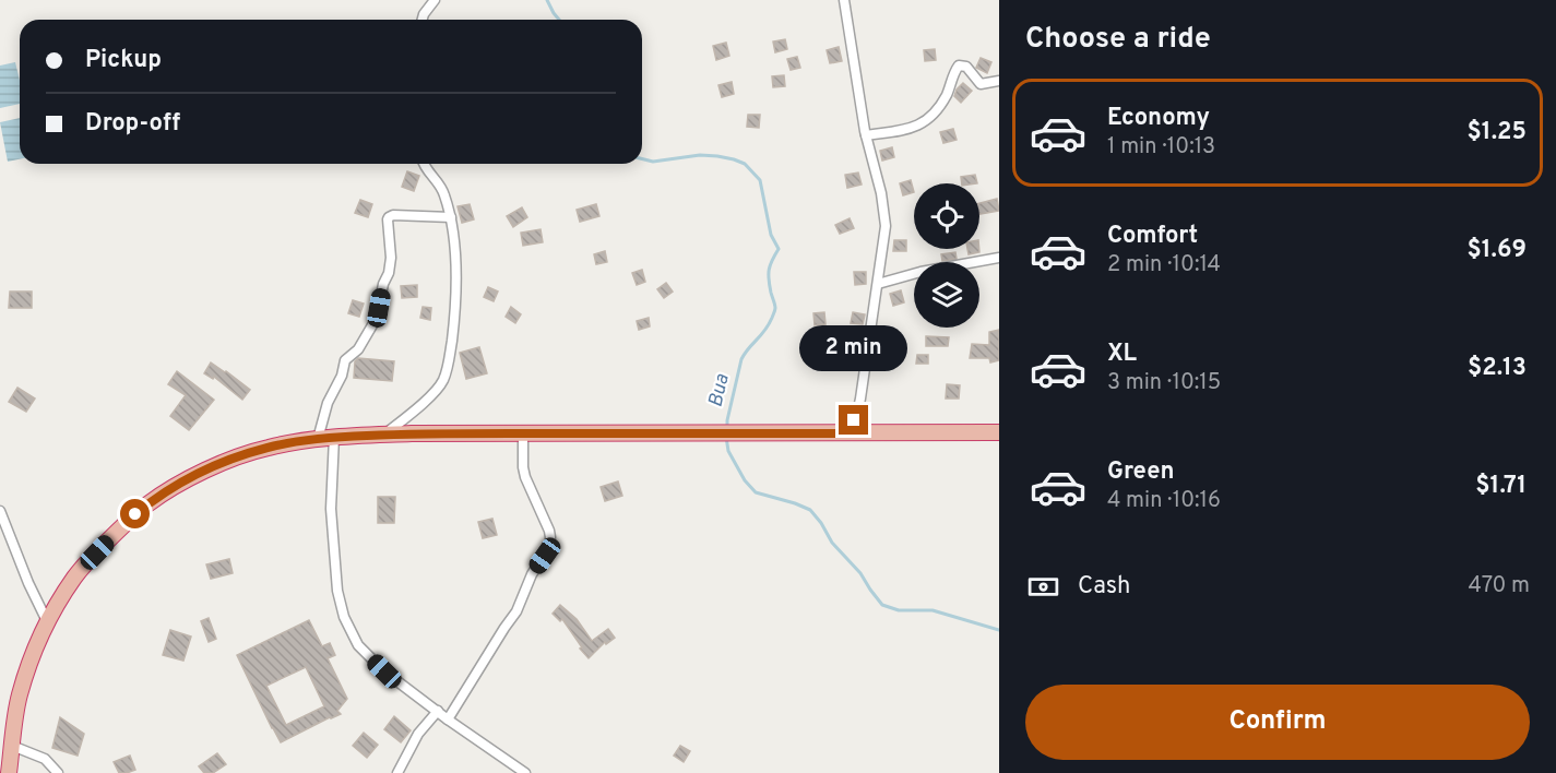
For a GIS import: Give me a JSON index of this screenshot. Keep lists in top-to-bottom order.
{
  "water": ["Bua"],
  "page": {
    "heading": "Choose a ride",
    "banner": ["Pickup", "Drop-off"],
    "list": [
      {
        "name": "Economy",
        "note": "1 min · 10:13",
        "value": "$1.25"
      },
      {
        "name": "Comfort",
        "note": "2 min · 10:14",
        "value": "$1.69"
      },
      {
        "name": "XL",
        "note": "3 min · 10:15",
        "value": "$2.13"
      },
      {
        "name": "Green",
        "note": "4 min · 10:16",
        "value": "$1.71"
      }
    ],
    "bubble": "2 min",
    "pay": ["Cash", "470 m"],
    "buttons": "Confirm"
  }
}
